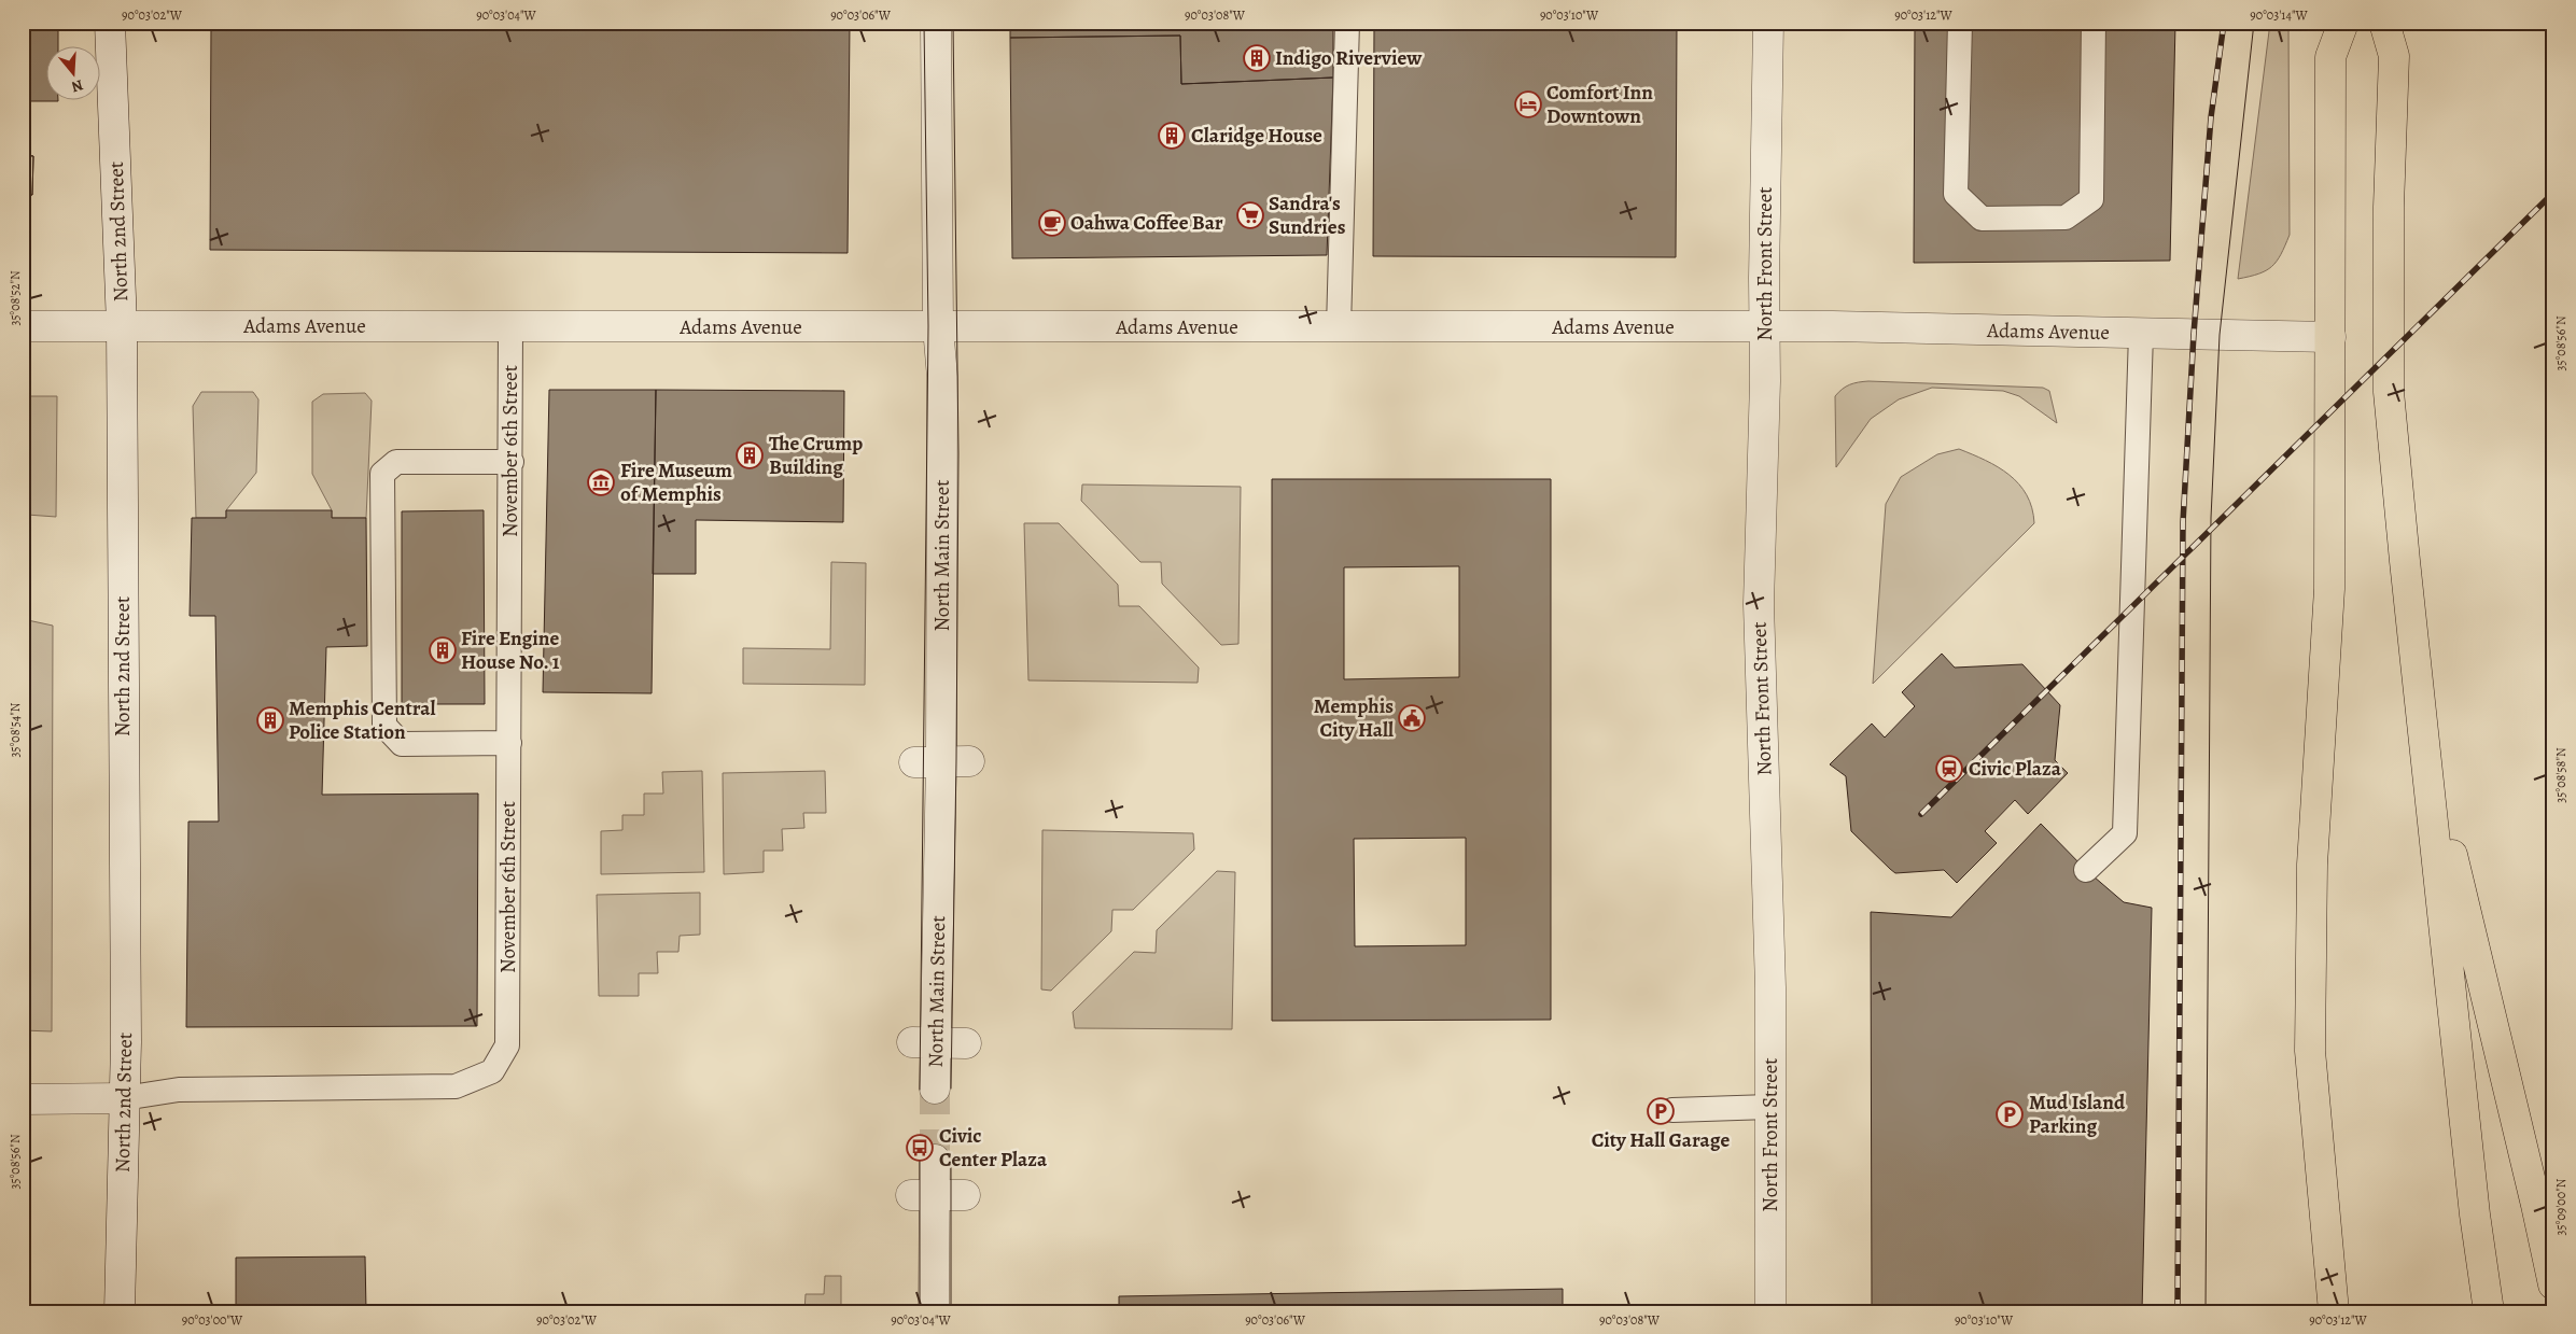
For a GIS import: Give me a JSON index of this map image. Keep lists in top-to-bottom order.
{
  "streets": {
    "street": [
      "North 2nd Street",
      "North Front Street",
      "Adams Avenue",
      "North Main Street"
    ],
    "lane": ["November 6th Street"]
  },
  "crossings": [
    ["North 2nd Street", "Adams Avenue"],
    ["North 2nd Street", "November 6th Street"],
    ["North Front Street", "Adams Avenue"],
    ["Adams Avenue", "November 6th Street"],
    ["Adams Avenue", "North Main Street"]
  ],
  "places": {
    "building": [
      "Indigo Riverview",
      "Claridge House",
      "The Crump Building",
      "Fire Engine House No. 1",
      "Memphis Central Police Station"
    ],
    "hotel": ["Comfort Inn Downtown"],
    "supermarket": ["Sandra's Sundries"],
    "cafe": ["Oahwa Coffee Bar"],
    "museum": ["Fire Museum of Memphis"],
    "public building": ["Memphis City Hall"],
    "station": ["Civic Plaza"],
    "parking": ["City Hall Garage", "Mud Island Parking"],
    "bus stop": ["Civic Center Plaza"]
  },
  "north": "bottom",
  "coordinates": [
    "90°03'02\"W",
    "90°03'04\"W",
    "90°03'06\"W",
    "90°03'08\"W",
    "90°03'10\"W",
    "90°03'12\"W",
    "90°03'14\"W",
    "35°08'52\"N",
    "35°08'56\"N",
    "35°08'54\"N",
    "35°08'58\"N",
    "35°09'00\"N",
    "90°03'00\"W"
  ]
}
